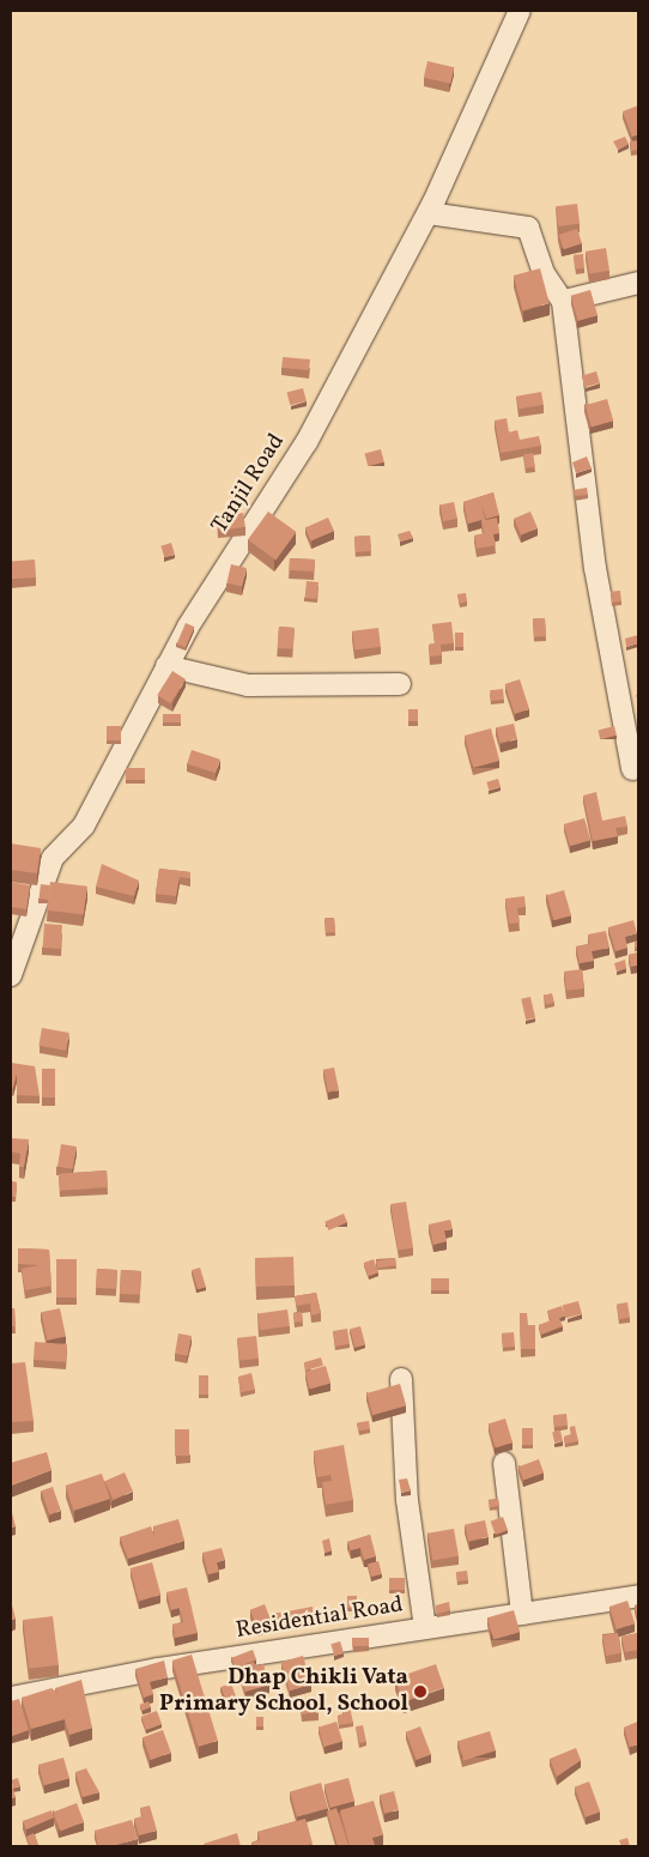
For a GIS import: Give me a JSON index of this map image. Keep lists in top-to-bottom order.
{
  "streets": {
    "street": ["Tanjil Road", "Residential Road"]
  },
  "places": ["Dhap Chikli Vata Primary School, School"]
}
